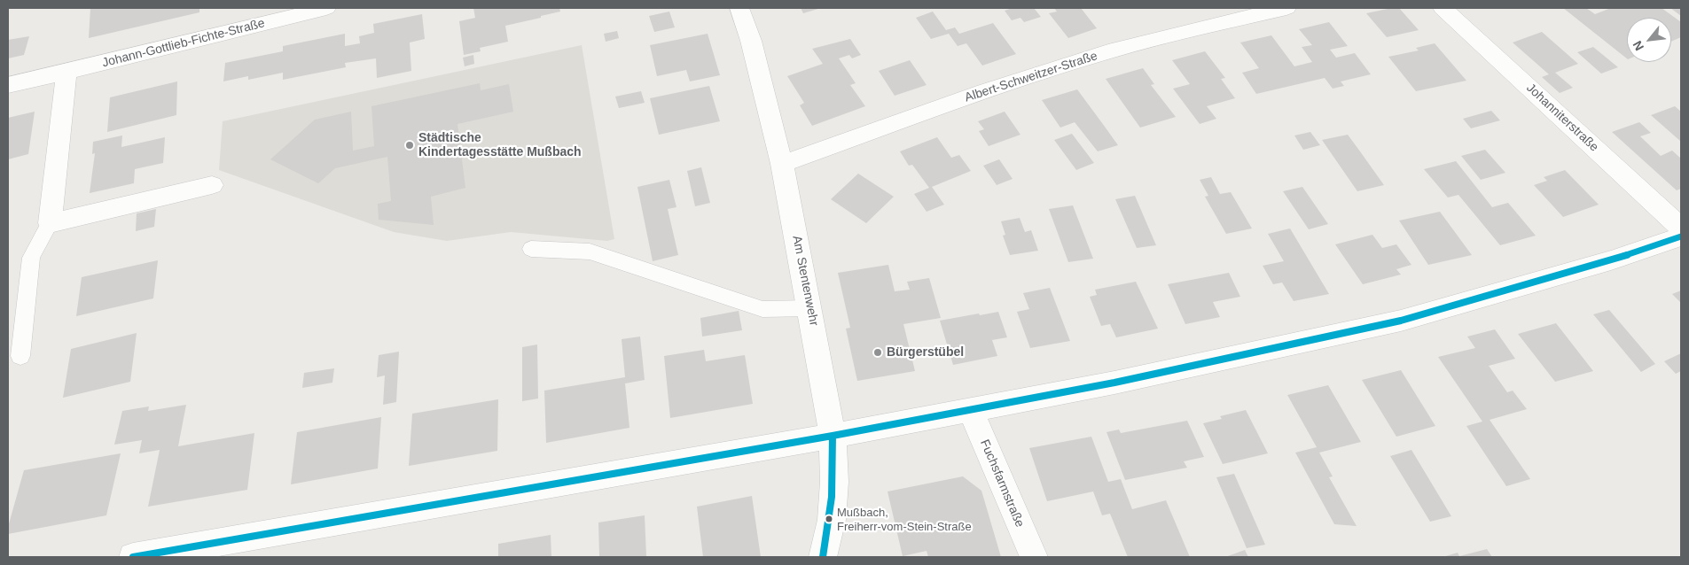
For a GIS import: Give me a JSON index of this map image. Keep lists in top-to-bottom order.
{
  "streets": {
    "street": [
      "Johann-Gottlieb-Fichte-Straße",
      "Albert-Schweitzer-Straße",
      "Johanniterstraße",
      "Am Stentenwehr",
      "Fuchsfarmstraße"
    ]
  },
  "crossings": [
    ["Albert-Schweitzer-Straße", "Am Stentenwehr"]
  ],
  "places": ["Städtische Kindertagesstätte Mußbach", "Bürgerstübel", "Mußbach, Freiherr-vom-Stein-Straße"],
  "north": "bottom left"
}
